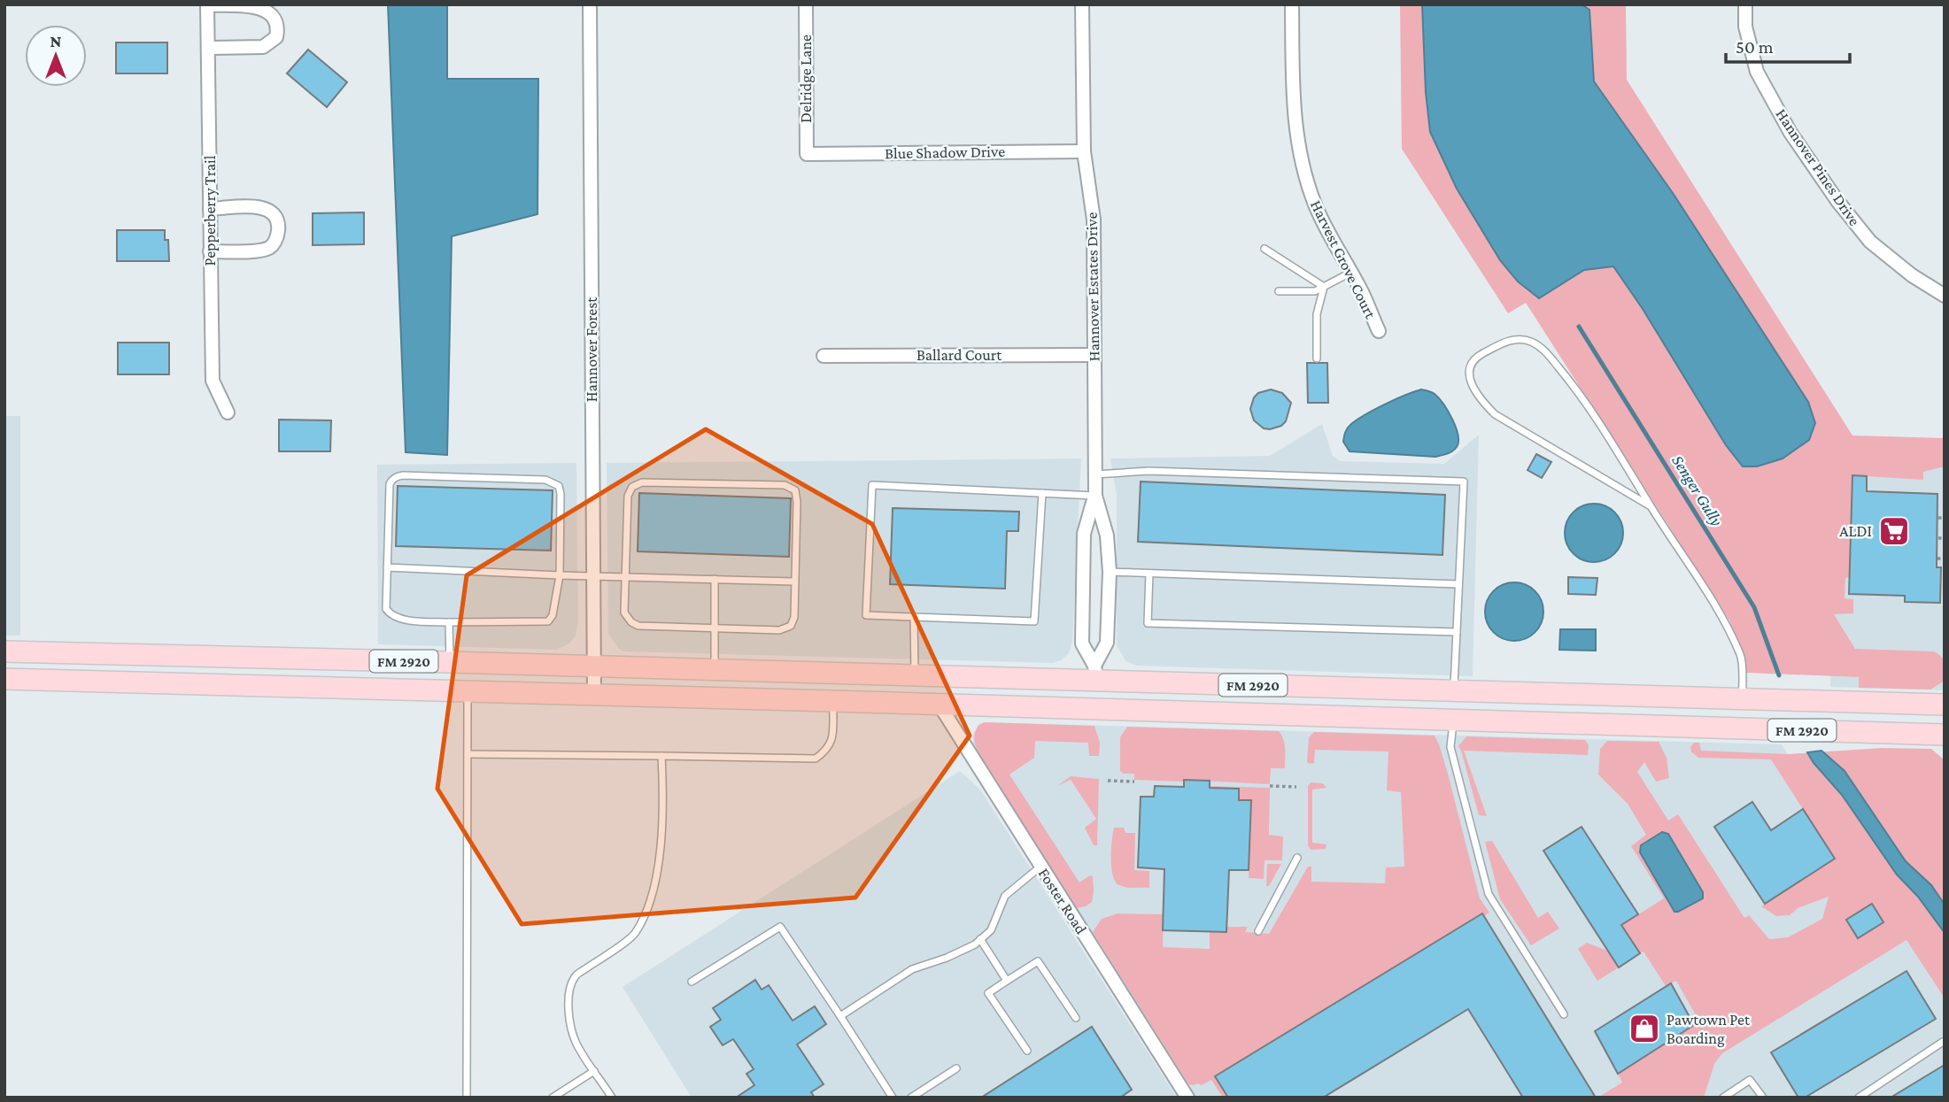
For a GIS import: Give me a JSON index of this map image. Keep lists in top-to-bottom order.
{
  "streets": {
    "main road": ["FM 2920"],
    "street": [
      "Delridge Lane",
      "Blue Shadow Drive",
      "Hannover Pines Drive",
      "Pepperberry Trail",
      "Harvest Grove Court",
      "Hannover Estates Drive",
      "Hannover Forest",
      "Ballard Court",
      "Foster Road"
    ]
  },
  "crossings": [
    ["Delridge Lane", "Blue Shadow Drive"],
    ["Blue Shadow Drive", "Hannover Estates Drive"],
    ["Hannover Estates Drive", "Ballard Court"],
    ["Hannover Estates Drive", "FM 2920"],
    ["Hannover Forest", "FM 2920"],
    ["FM 2920", "Foster Road"]
  ],
  "water": ["Senger Gully"],
  "places": {
    "supermarket": ["ALDI"],
    "shop": ["Pawtown Pet Boarding"]
  },
  "scale_bar": "50 m",
  "north": "top"
}
